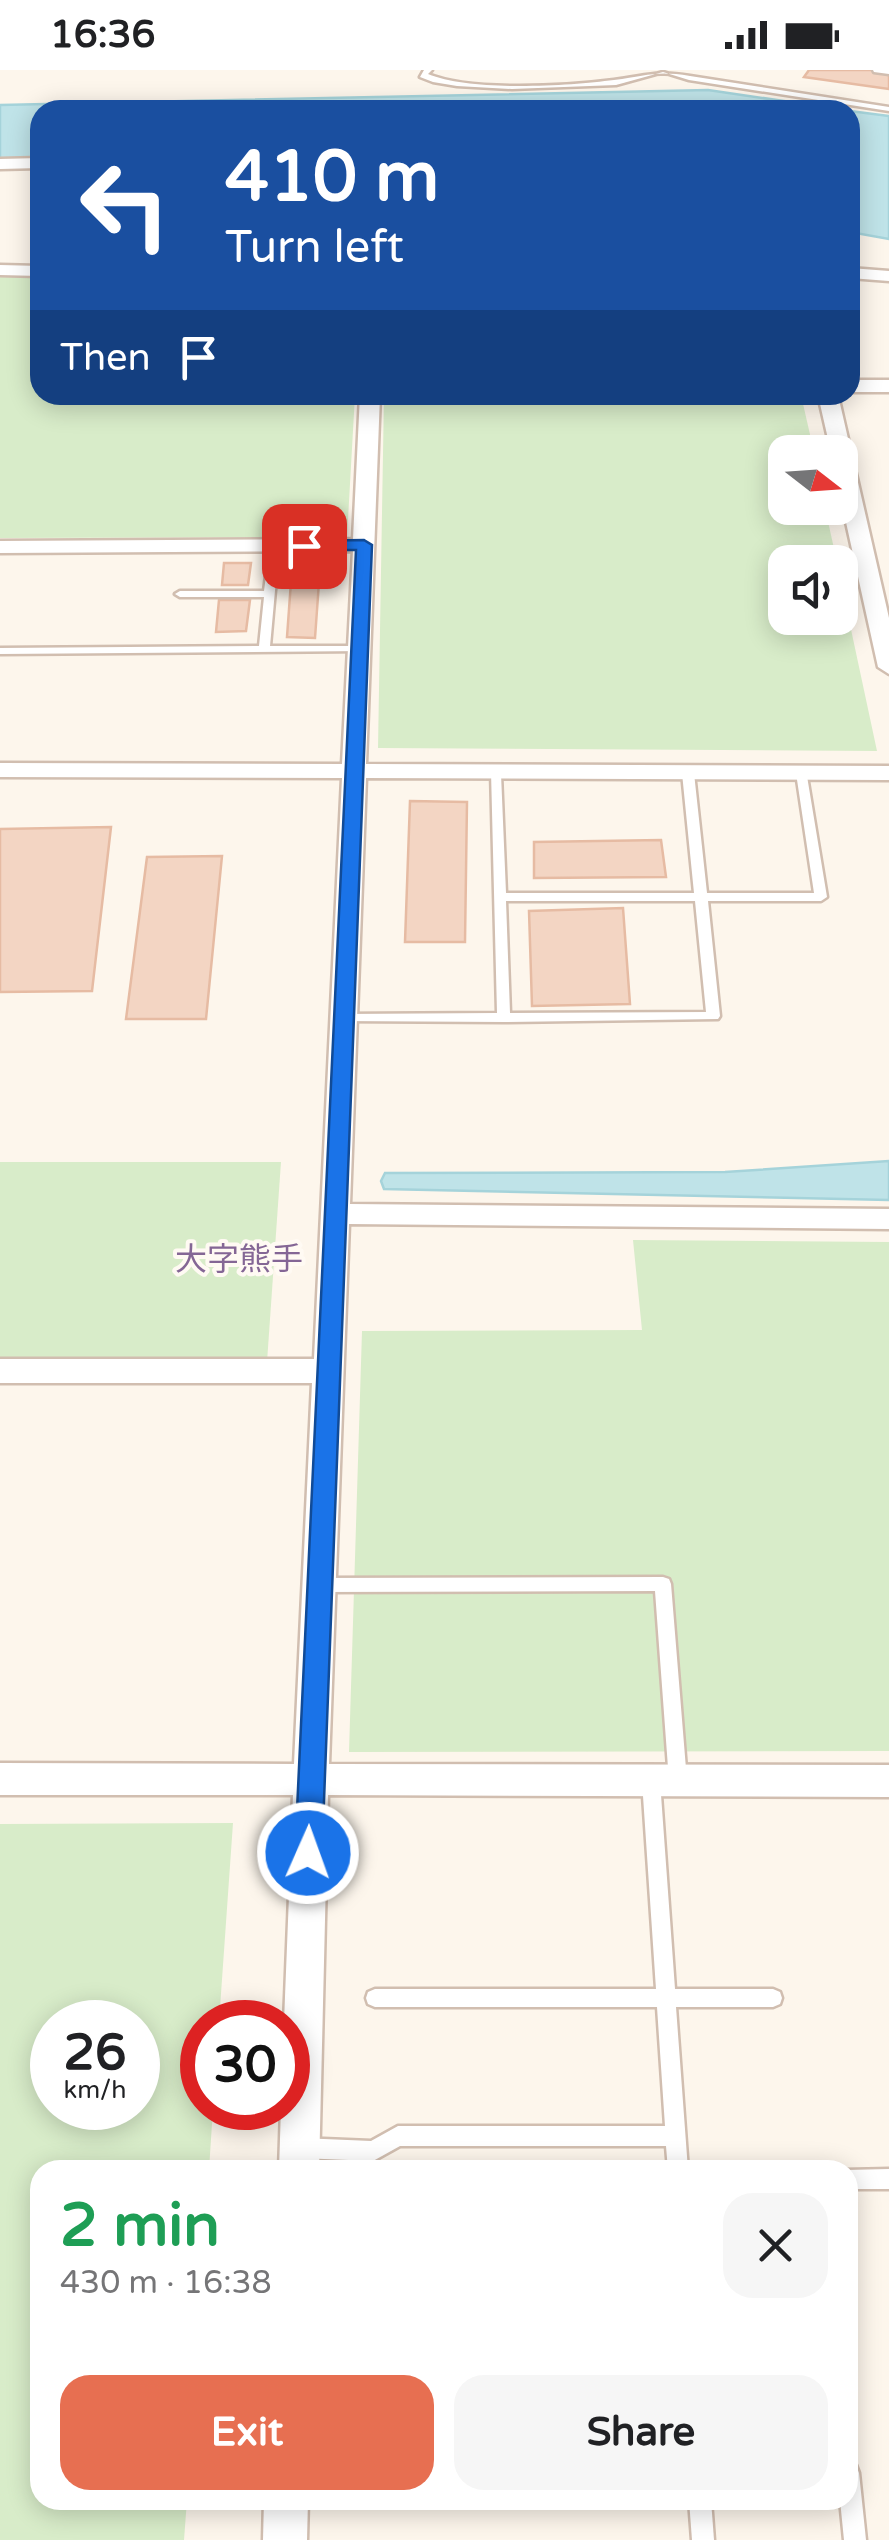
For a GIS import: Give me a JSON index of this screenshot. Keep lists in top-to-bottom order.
{
  "districts": ["大字熊手"],
  "north": "right",
  "page": {
    "status": "16:36",
    "turn": ["410 m", "Turn left"],
    "then": "Then",
    "speed": "26 km/h",
    "limit": "30",
    "heading": ["2 min", "430 m · 16:38"],
    "buttons": ["Exit", "Share"]
  }
}
